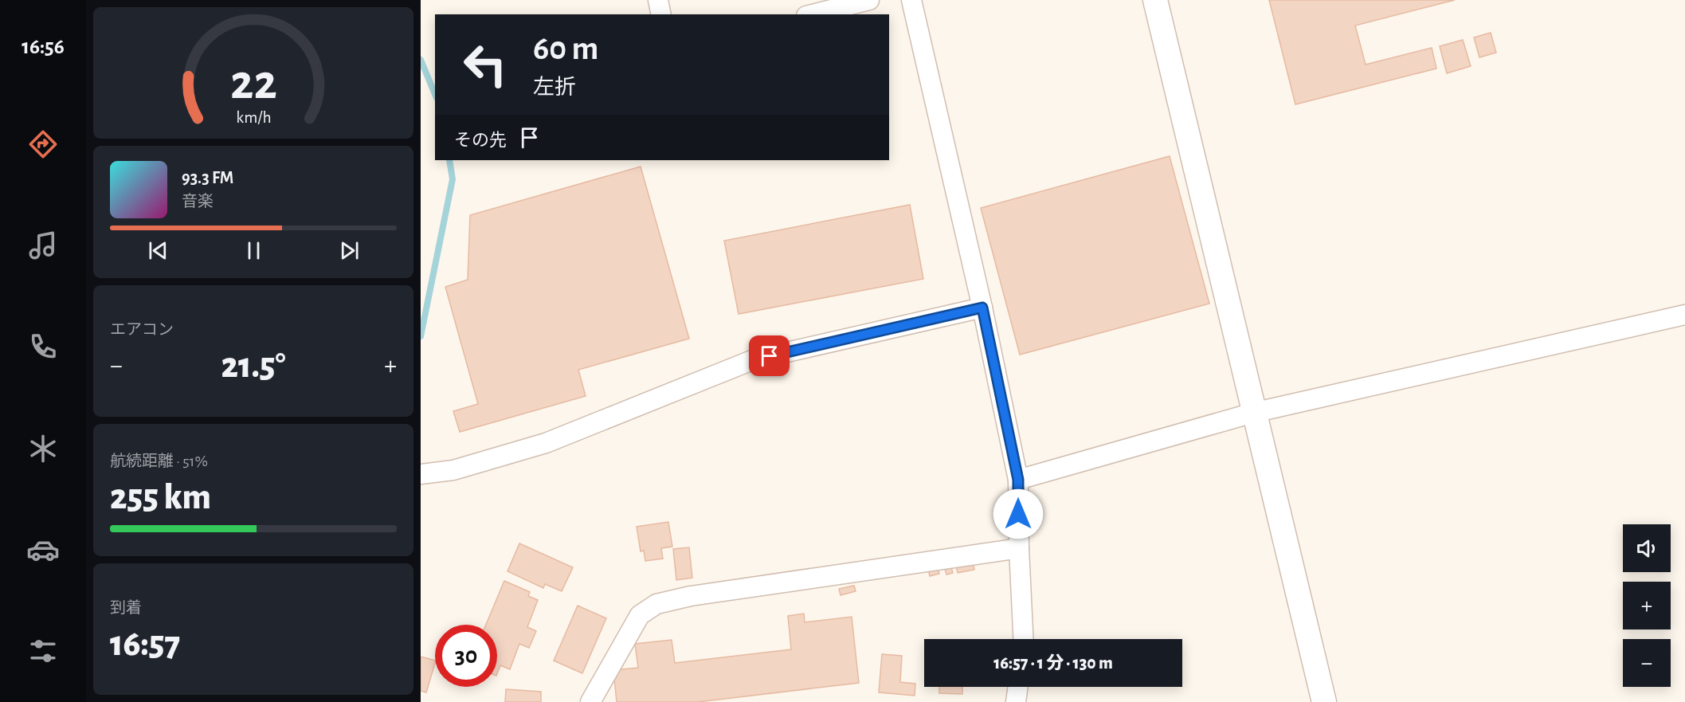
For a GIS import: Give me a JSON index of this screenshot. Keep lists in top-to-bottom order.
{
  "page": {
    "tabs": "16:56",
    "turn": ["60 m", "左折"],
    "then": "その先",
    "song": ["93.3 FM", "音楽"],
    "tile": [
      "エアコン",
      ["航続距離 · 51%", "255 km"],
      ["到着", "16:57"]
    ],
    "heat": ["−", "21.5°", "+"],
    "map_buttons": ["+", "−"],
    "limit": "30",
    "trip": "16:57 · 1 分 · 130 m",
    "gauge": ["22", "km/h"]
  }
}
